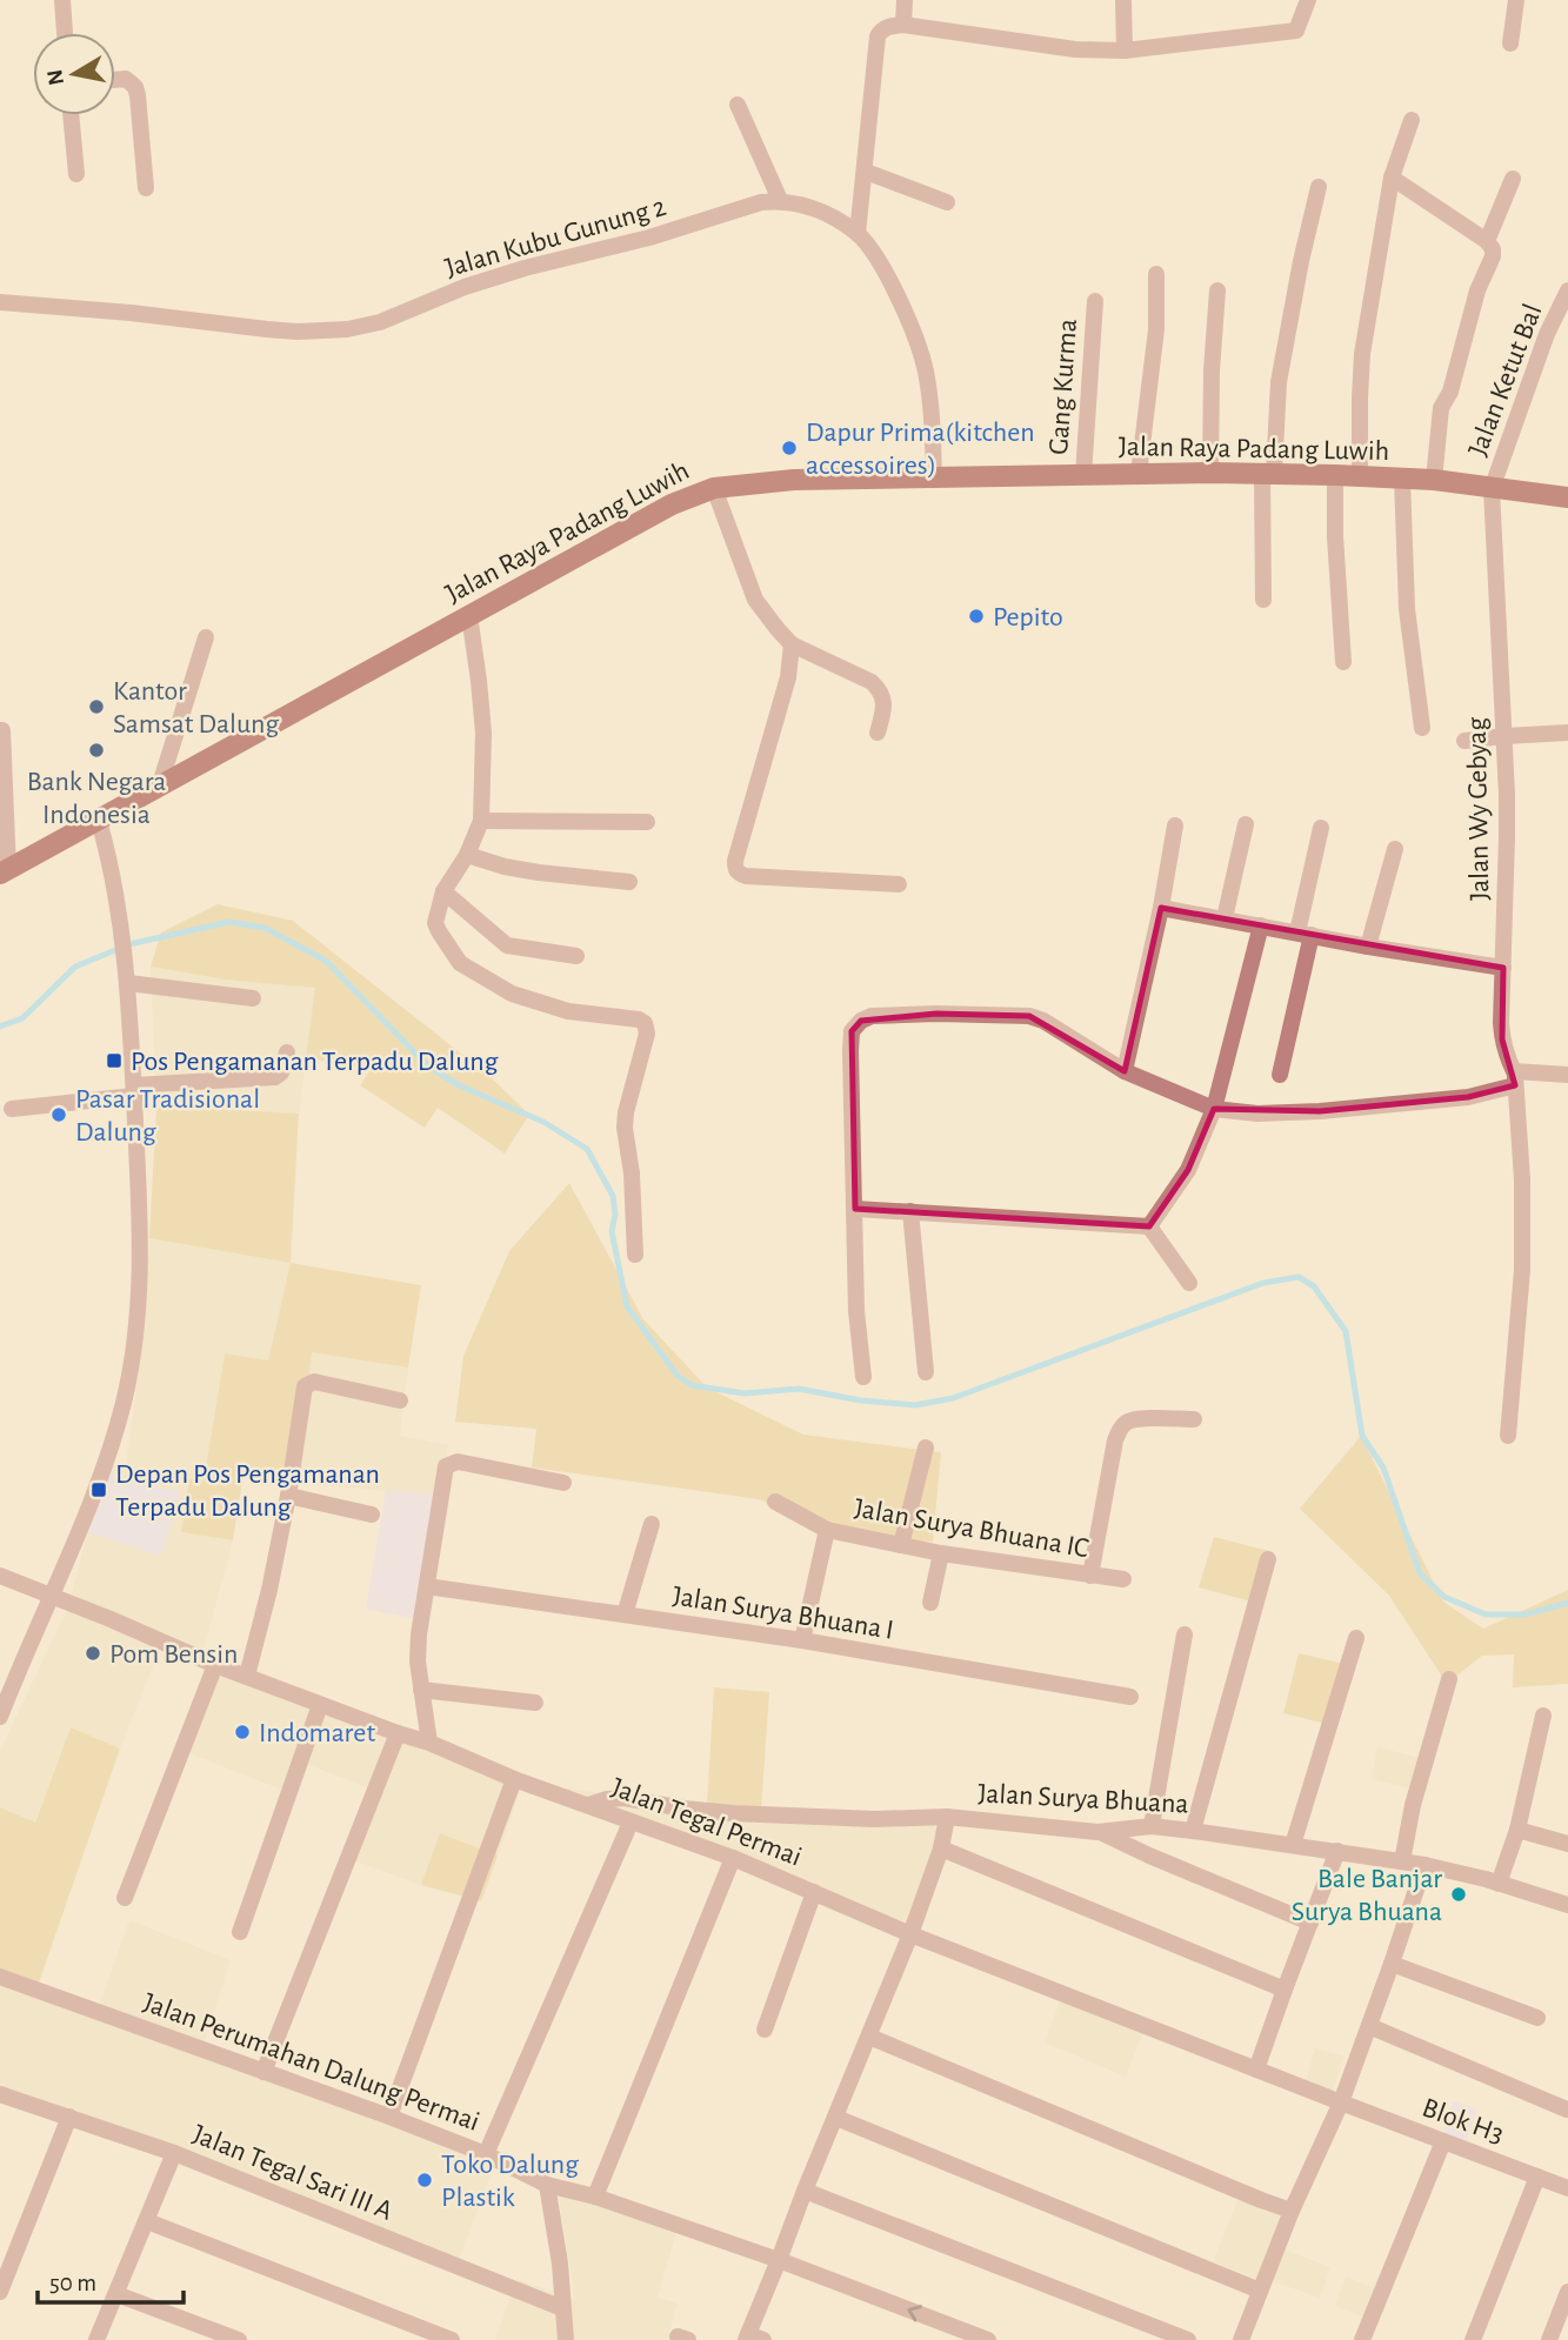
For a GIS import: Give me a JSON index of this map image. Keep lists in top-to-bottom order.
{
  "streets": {
    "main road": ["Jalan Raya Padang Luwih"],
    "street": [
      "Jalan Kubu Gunung 2",
      "Jalan Ketut Bal",
      "Gang Kurma",
      "Jalan Wy Gebyag",
      "Jalan Surya Bhuana IC",
      "Jalan Surya Bhuana I",
      "Jalan Surya Bhuana",
      "Jalan Tegal Permai",
      "Jalan Perumahan Dalung Permai",
      "Blok H3",
      "Jalan Tegal Sari III A"
    ]
  },
  "crossings": [
    ["Jalan Kubu Gunung 2", "Jalan Raya Padang Luwih"],
    ["Jalan Ketut Bal", "Jalan Raya Padang Luwih"],
    ["Jalan Ketut Bal", "Jalan Wy Gebyag"],
    ["Gang Kurma", "Jalan Raya Padang Luwih"],
    ["Jalan Raya Padang Luwih", "Jalan Wy Gebyag"],
    ["Jalan Surya Bhuana IC", "Jalan Surya Bhuana I"],
    ["Jalan Surya Bhuana", "Jalan Tegal Permai"],
    ["Jalan Tegal Permai", "Blok H3"]
  ],
  "places": {
    "other": [
      "Dapur Prima(kitchen accessoires)",
      "Pepito",
      "Kantor Samsat Dalung",
      "Bank Negara Indonesia",
      "Pasar Tradisional Dalung",
      "Pom Bensin",
      "Indomaret",
      "Bale Banjar Surya Bhuana",
      "Toko Dalung Plastik"
    ],
    "transit": ["Pos Pengamanan Terpadu Dalung", "Depan Pos Pengamanan Terpadu Dalung"]
  },
  "scale_bar": "50 m",
  "north": "left"
}
